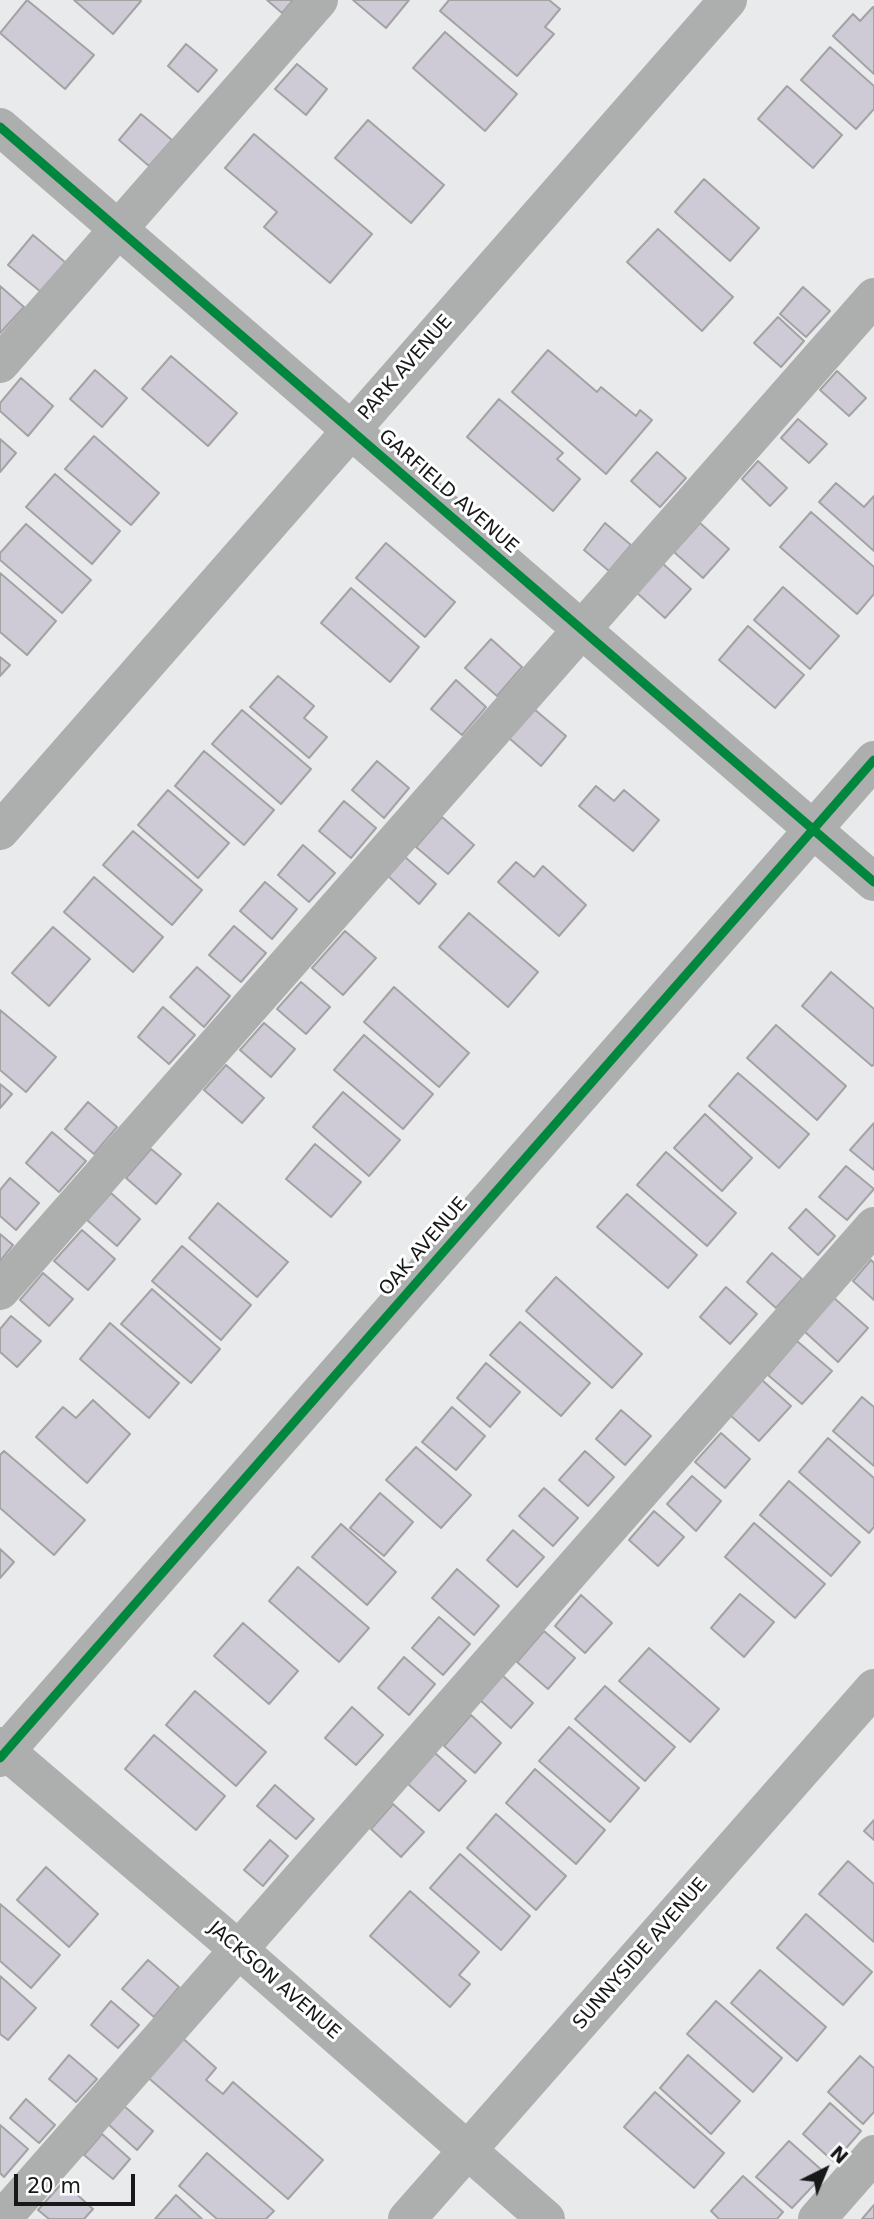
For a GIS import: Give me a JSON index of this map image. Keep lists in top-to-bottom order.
{
  "streets": {
    "street": [
      "PARK AVENUE",
      "GARFIELD AVENUE",
      "OAK AVENUE",
      "SUNNYSIDE AVENUE",
      "JACKSON AVENUE"
    ]
  },
  "crossings": [
    ["PARK AVENUE", "GARFIELD AVENUE"],
    ["GARFIELD AVENUE", "OAK AVENUE"],
    ["OAK AVENUE", "JACKSON AVENUE"],
    ["SUNNYSIDE AVENUE", "JACKSON AVENUE"]
  ],
  "scale_bar": "20 m",
  "north": "top right"
}
